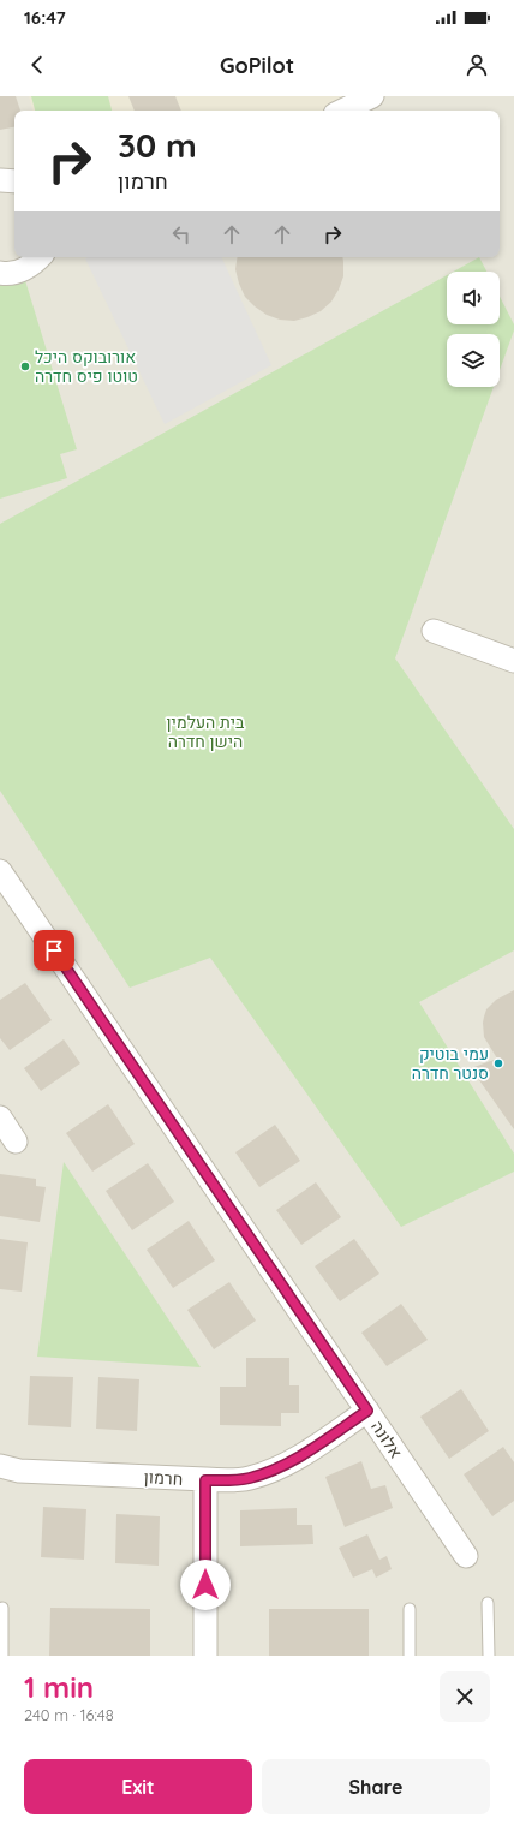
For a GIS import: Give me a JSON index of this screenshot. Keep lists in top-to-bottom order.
{
  "streets": {
    "street": ["אלונה", "חרמון"]
  },
  "crossings": [
    ["אלונה", "חרמון"]
  ],
  "parks": ["בית העלמין הישן חדרה"],
  "places": ["אורובוקס היכל טוטו פיס חדרה", "עמי בוטיק סנטר חדרה"],
  "page": {
    "status": "16:47",
    "header": "GoPilot",
    "turn": ["30 m", "חרמון"],
    "heading": ["1 min", "240 m · 16:48"],
    "buttons": ["Exit", "Share"]
  }
}
